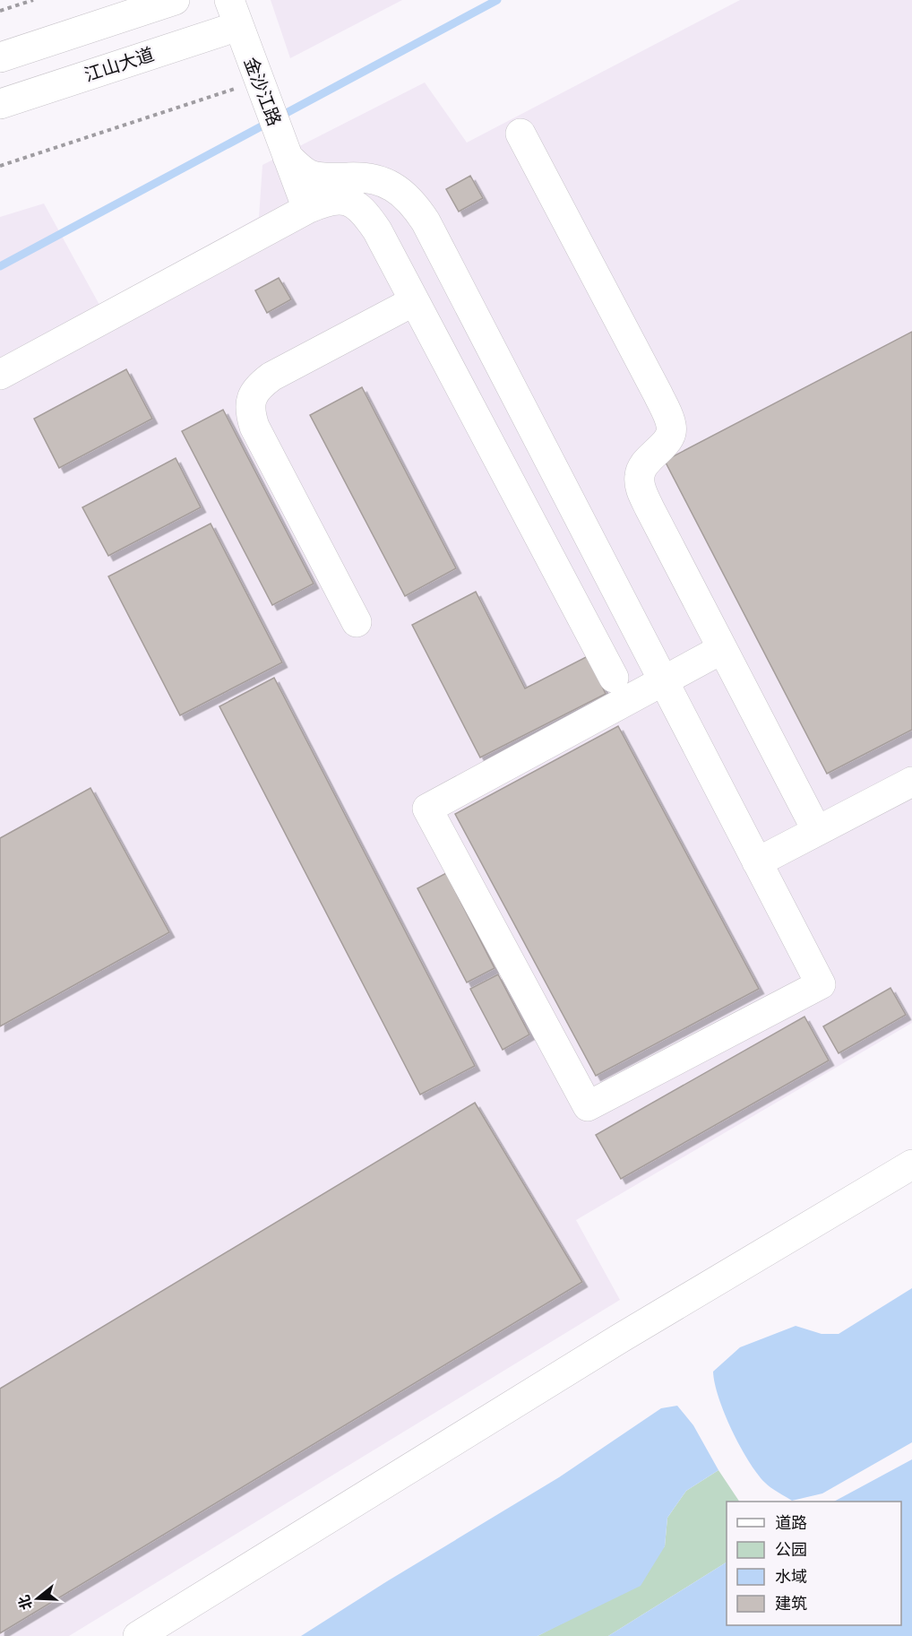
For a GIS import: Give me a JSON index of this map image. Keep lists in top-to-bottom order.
{
  "streets": {
    "street": ["江山大道", "金沙江路"]
  },
  "crossings": [
    ["江山大道", "金沙江路"]
  ],
  "legend": [
    "道路",
    "公园",
    "水域",
    "建筑"
  ],
  "north": "left"
}
